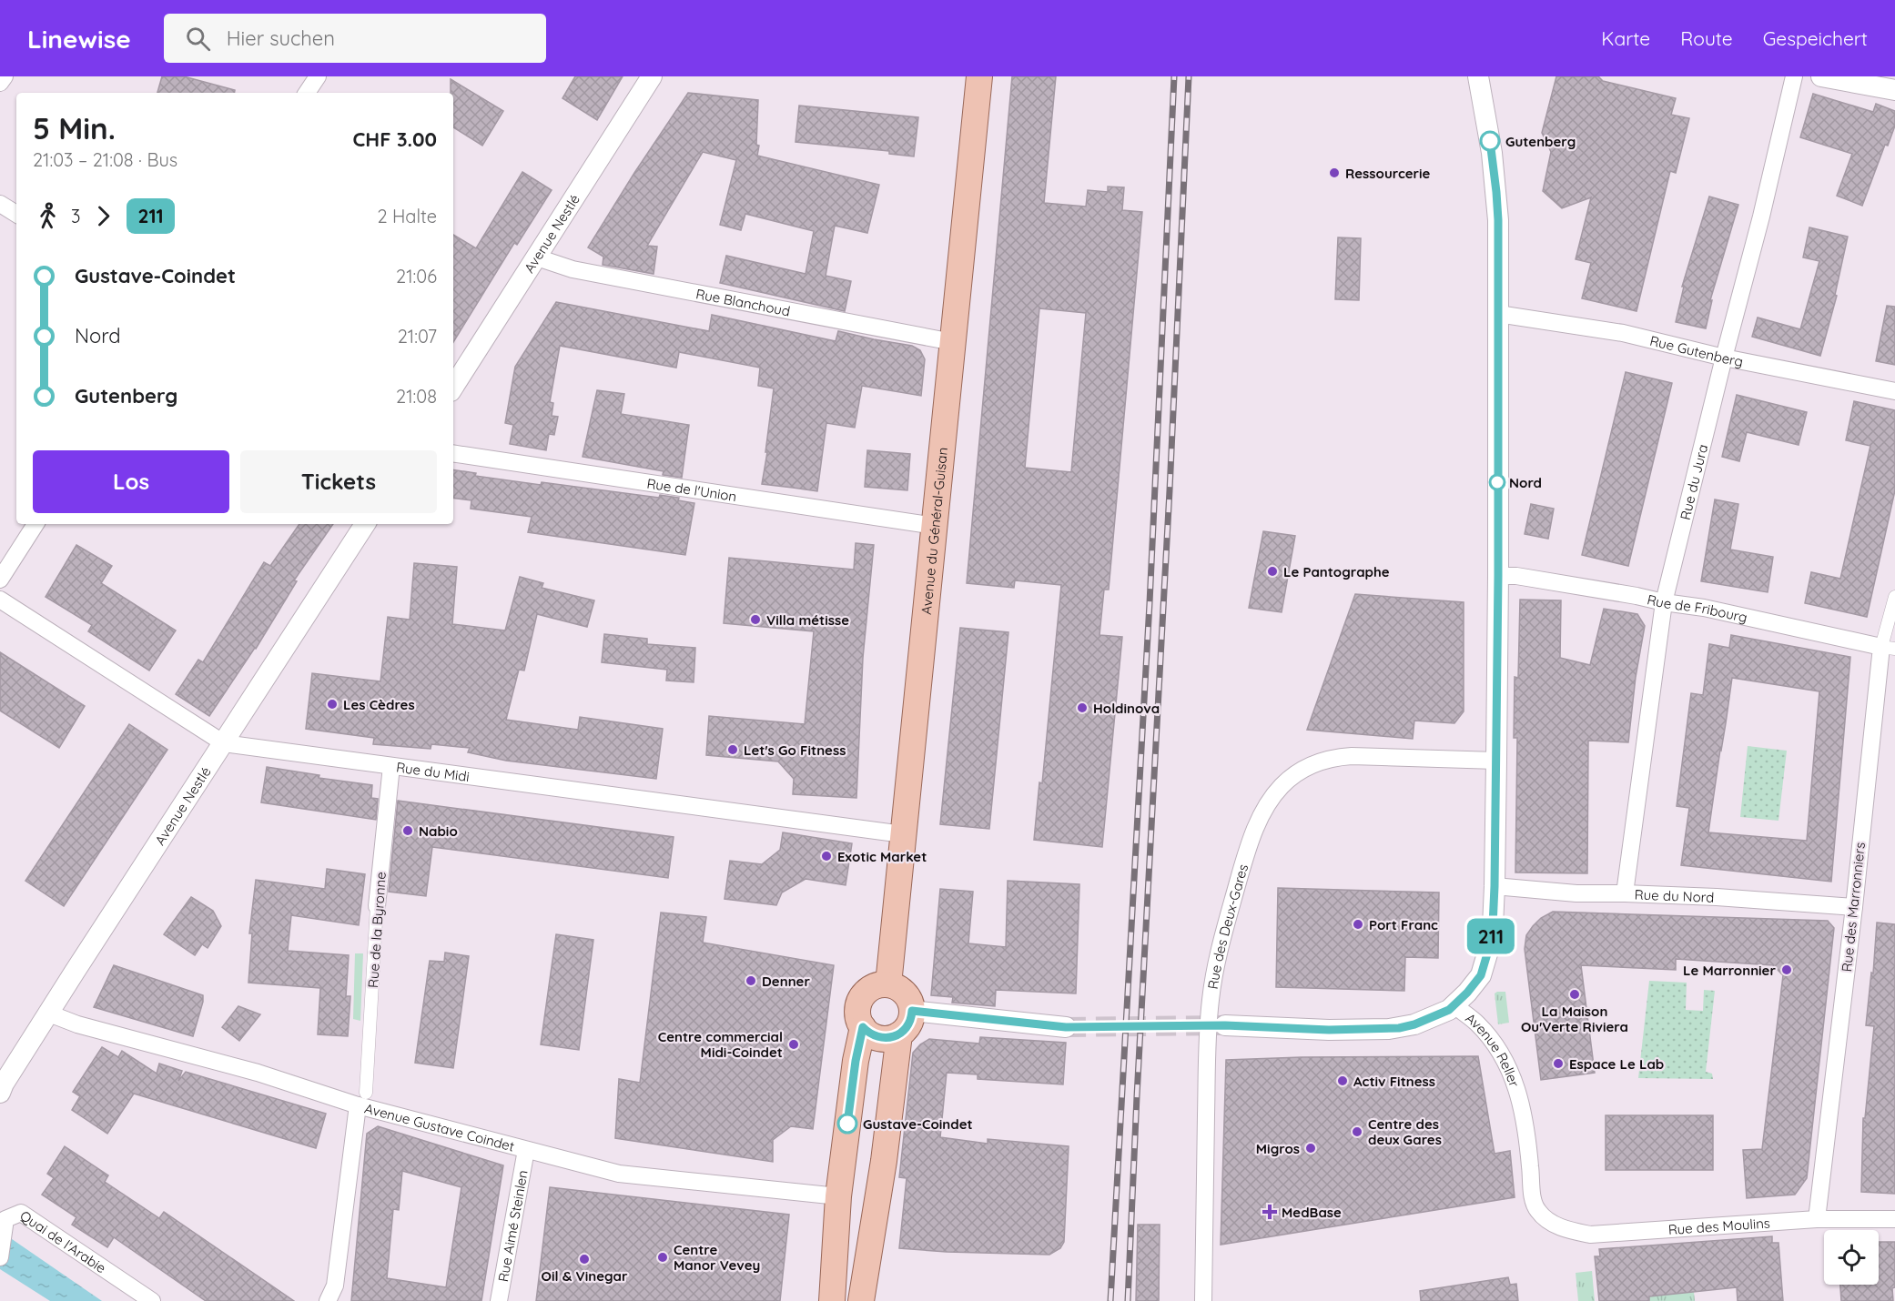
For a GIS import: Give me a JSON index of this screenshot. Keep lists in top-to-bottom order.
{
  "streets": {
    "main road": ["Avenue du Général-Guisan"],
    "street": [
      "Avenue Nestlé",
      "Rue Blanchoud",
      "Rue Gutenberg",
      "Rue du Jura",
      "Rue de l'Union",
      "Rue de Fribourg",
      "Rue du Midi",
      "Rue du Nord",
      "Rue des Marronniers",
      "Rue des Deux-Gares",
      "Rue de la Byronne",
      "Avenue Reller",
      "Avenue Gustave Coindet",
      "Rue Aimé Steinlen",
      "Rue des Moulins",
      "Quai de l'Arabie"
    ]
  },
  "crossings": [
    ["Avenue Nestlé", "Rue Blanchoud"],
    ["Avenue Nestlé", "Rue du Midi"],
    ["Avenue Nestlé", "Avenue Gustave Coindet"],
    ["Rue Blanchoud", "Avenue du Général-Guisan"],
    ["Rue Gutenberg", "Rue du Jura"],
    ["Rue Gutenberg", "Avenue Reller"],
    ["Rue du Jura", "Rue de Fribourg"],
    ["Rue du Jura", "Rue du Nord"],
    ["Rue de l'Union", "Avenue du Général-Guisan"],
    ["Avenue du Général-Guisan", "Rue du Midi"],
    ["Rue de Fribourg", "Rue des Marronniers"],
    ["Rue de Fribourg", "Avenue Reller"],
    ["Rue du Midi", "Rue de la Byronne"],
    ["Rue du Nord", "Rue des Marronniers"],
    ["Rue du Nord", "Avenue Reller"],
    ["Rue des Marronniers", "Rue des Moulins"],
    ["Rue des Deux-Gares", "Avenue Reller"],
    ["Rue de la Byronne", "Avenue Gustave Coindet"],
    ["Avenue Reller", "Rue des Moulins"],
    ["Avenue Gustave Coindet", "Rue Aimé Steinlen"]
  ],
  "places": {
    "other": [
      "Gutenberg",
      "Ressourcerie",
      "Nord",
      "Le Pantographe",
      "Villa métisse",
      "Les Cèdres",
      "Holdinova",
      "Let's Go Fitness",
      "Nabio",
      "Exotic Market",
      "Port Franc",
      "Le Marronnier",
      "Denner",
      "La Maison Ou'Verte Riviera",
      "Centre commercial Midi-Coindet",
      "Espace Le Lab",
      "Activ Fitness",
      "Gustave-Coindet",
      "Centre des deux Gares",
      "Migros",
      "Centre Manor Vevey",
      "Oil & Vinegar"
    ],
    "health": ["MedBase"]
  },
  "lines": ["bus line 211"],
  "page": {
    "header": "Linewise",
    "search": "Hier suchen",
    "nav": ["Karte", "Route", "Gespeichert"],
    "on_map": "211",
    "heading": ["5 Min.", "21:03 – 21:08 · Bus", "CHF 3.00"],
    "legs": ["3", "211", "2 Halte"],
    "list": [
      {
        "name": "Gustave-Coindet",
        "value": "21:06"
      },
      {
        "name": "Nord",
        "value": "21:07"
      },
      {
        "name": "Gutenberg",
        "value": "21:08"
      }
    ],
    "buttons": ["Los", "Tickets"]
  }
}
